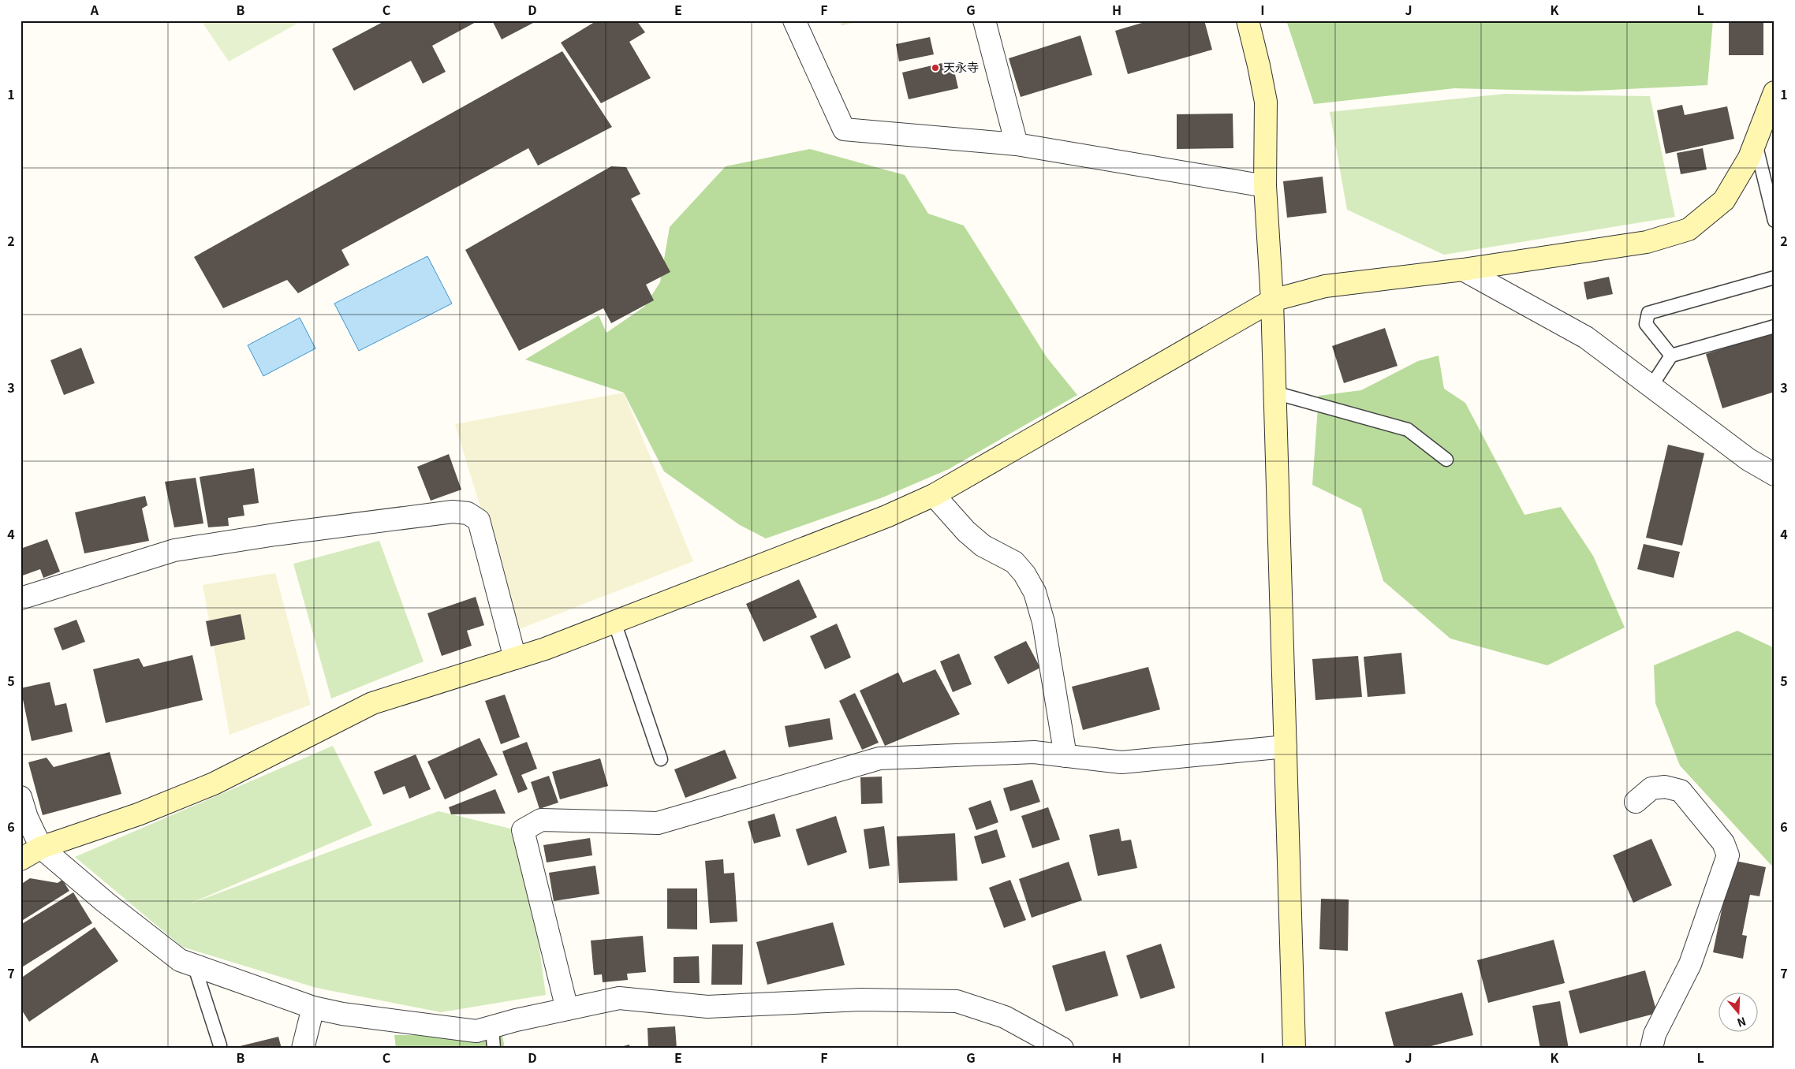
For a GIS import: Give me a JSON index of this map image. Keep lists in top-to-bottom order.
{
  "places": ["天永寺"],
  "north": "bottom",
  "grid": {
    "columns": [
      "A",
      "B",
      "C",
      "D",
      "E",
      "F",
      "G",
      "H",
      "I",
      "J",
      "K",
      "L"
    ],
    "rows": [
      "1",
      "2",
      "3",
      "4",
      "5",
      "6",
      "7"
    ]
  }
}
